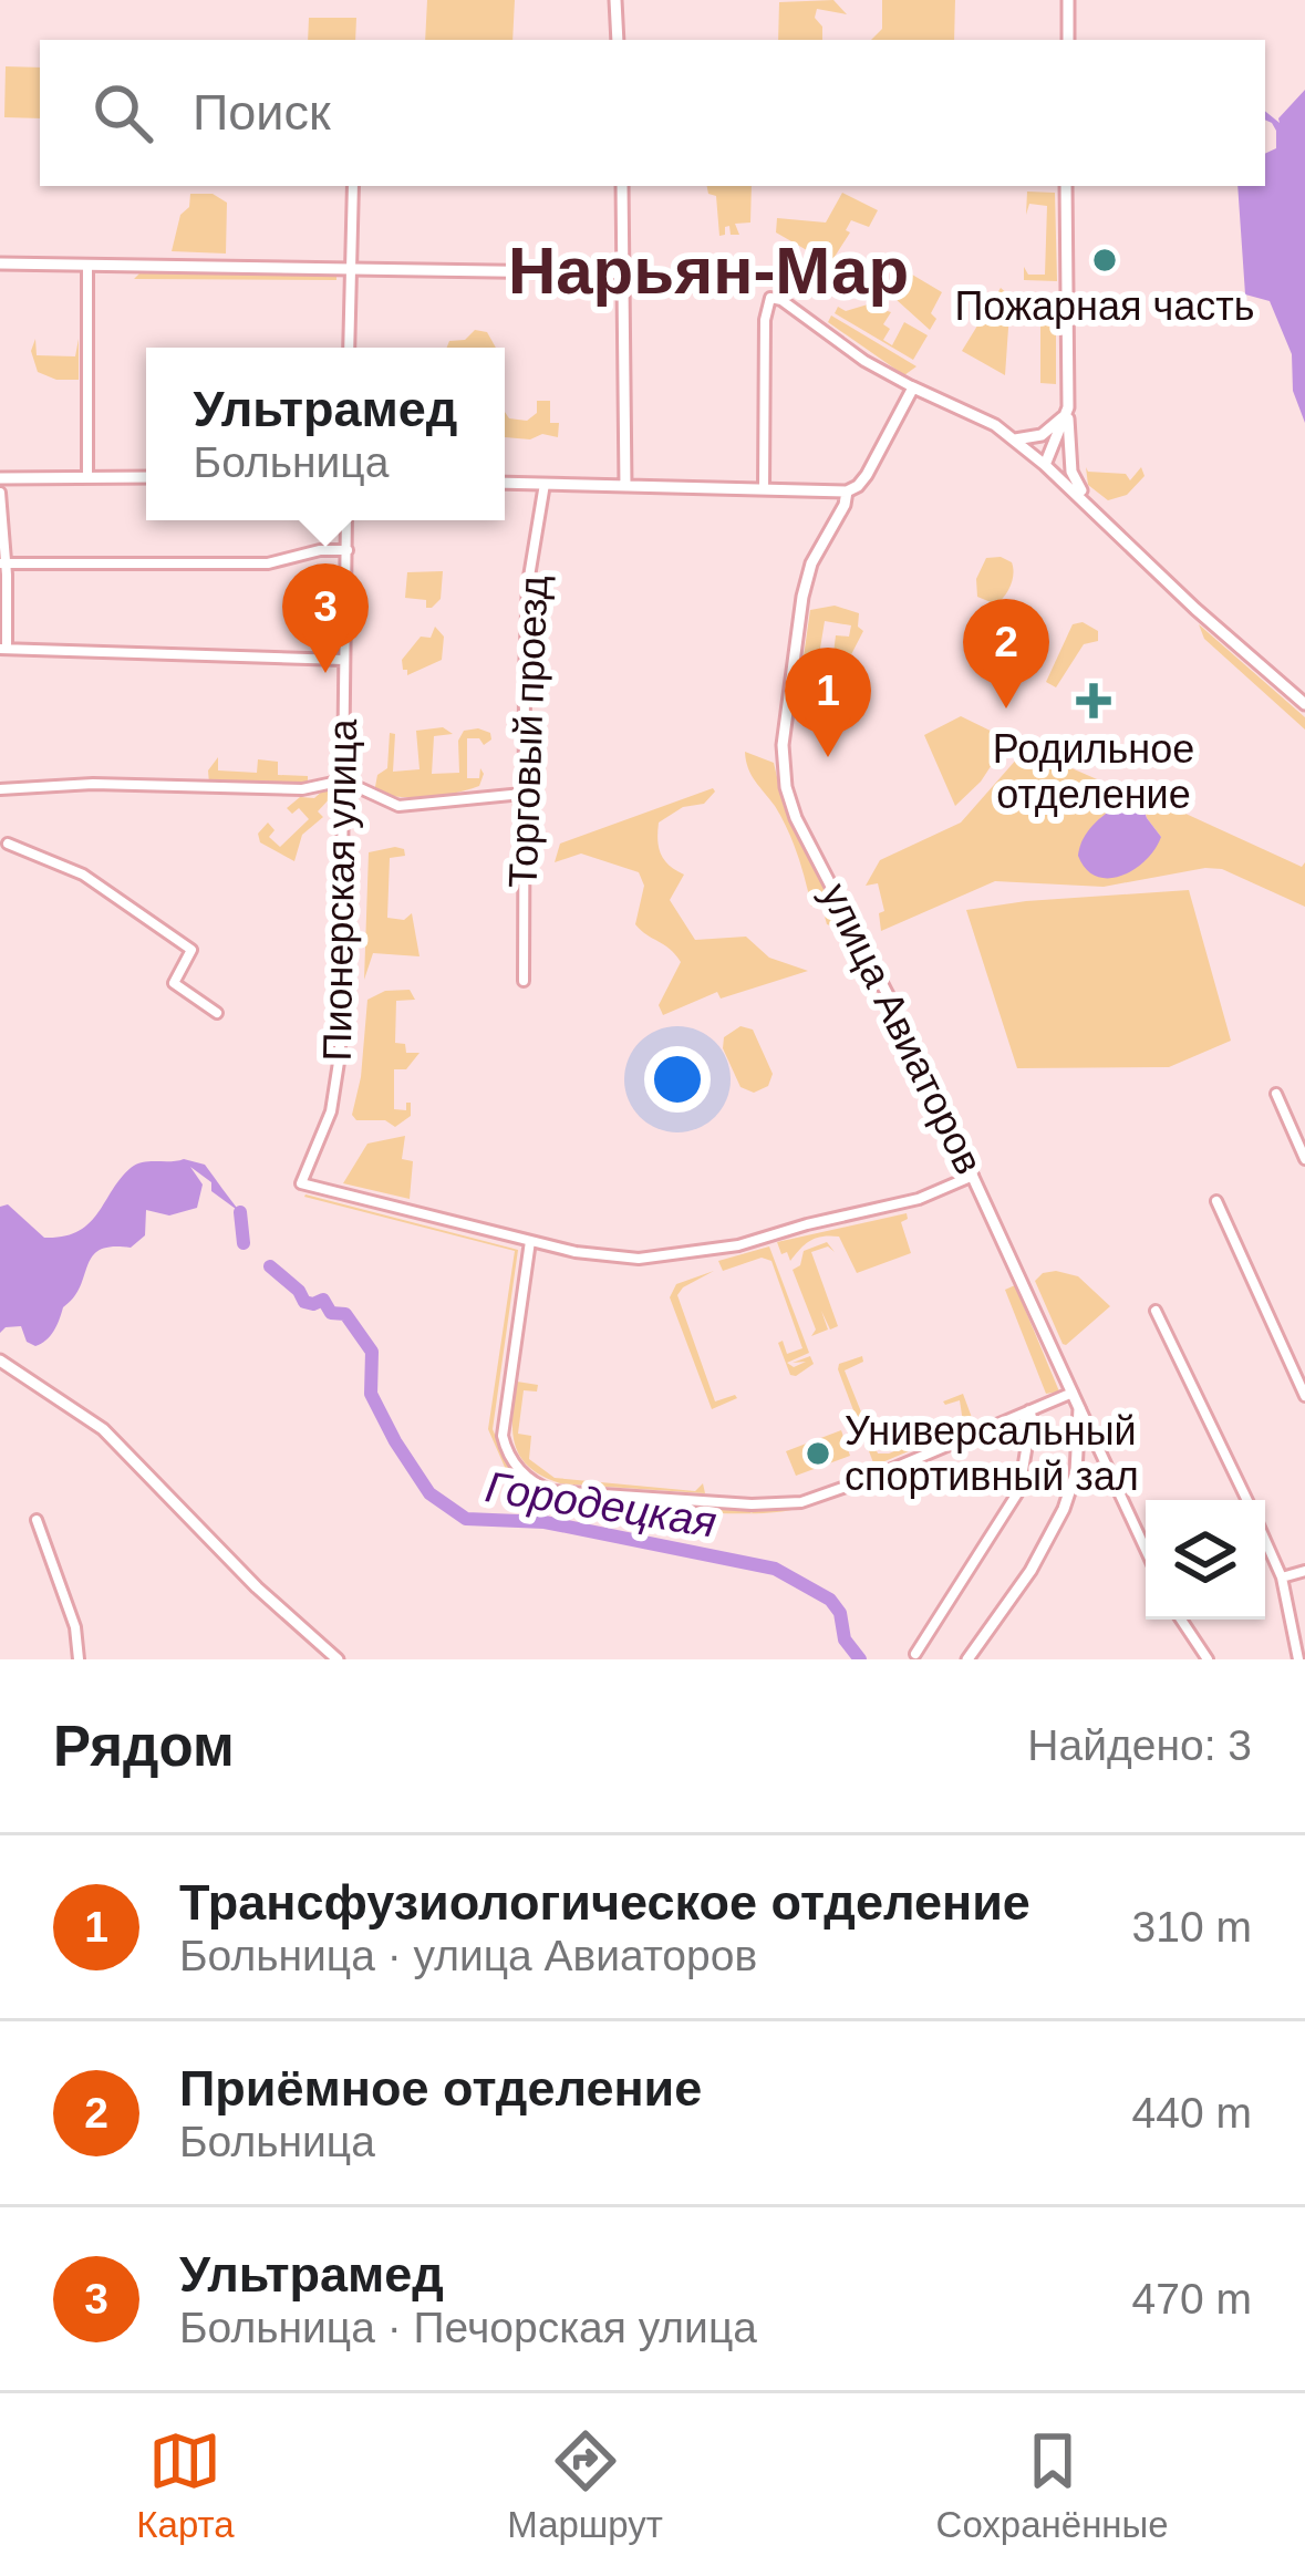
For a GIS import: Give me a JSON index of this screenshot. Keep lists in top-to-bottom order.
{
  "streets": {
    "main road": ["улица Авиаторов"],
    "street": ["Торговый проезд", "Пионерская улица"]
  },
  "districts": ["Нарьян-Мар"],
  "water": ["Городецкая"],
  "places": {
    "other": ["Пожарная часть", "Универсальный спортивный зал"],
    "health": ["Родильное отделение"]
  },
  "page": {
    "search": "Поиск",
    "popup": ["Ультрамед", "Больница"],
    "pins": ["3", "2", "1"],
    "heading": ["Рядом", "Найдено: 3"],
    "list": [
      {
        "mark": "1",
        "name": "Трансфузиологическое отделение",
        "note": "Больница · улица Авиаторов",
        "value": "310 m"
      },
      {
        "mark": "2",
        "name": "Приёмное отделение",
        "note": "Больница",
        "value": "440 m"
      },
      {
        "mark": "3",
        "name": "Ультрамед",
        "note": "Больница · Печорская улица",
        "value": "470 m"
      }
    ],
    "nav": ["Карта", "Маршрут", "Сохранённые"]
  }
}
